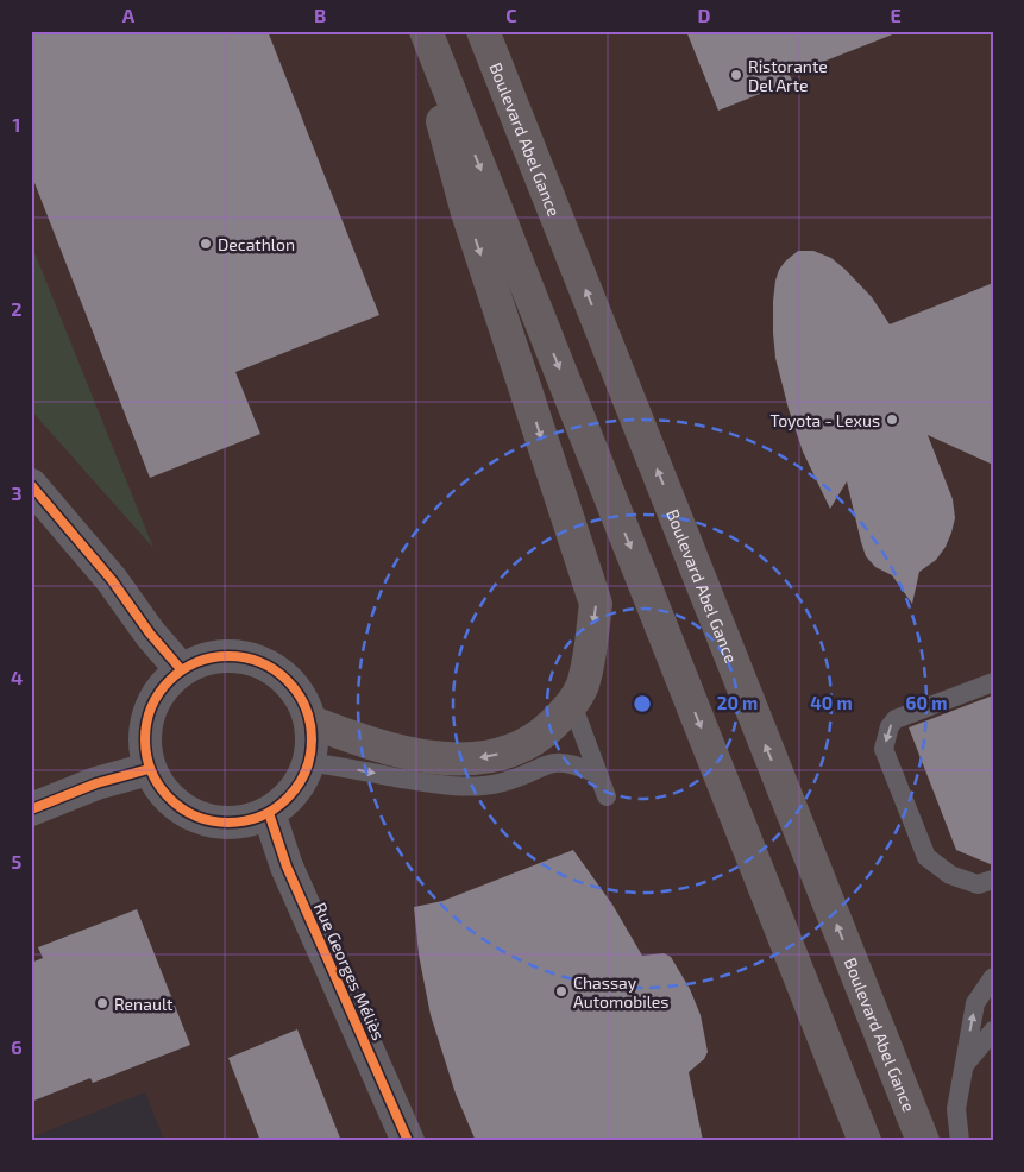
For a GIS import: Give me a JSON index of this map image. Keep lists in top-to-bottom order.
{
  "streets": {
    "main road": ["Boulevard Abel Gance"],
    "street": ["Rue Georges Méliès"]
  },
  "places": [
    "Ristorante Del Arte",
    "Decathlon",
    "Toyota - Lexus",
    "Chassay Automobiles",
    "Renault"
  ],
  "grid": {
    "columns": [
      "A",
      "B",
      "C",
      "D",
      "E"
    ],
    "rows": [
      "1",
      "2",
      "3",
      "4",
      "5",
      "6"
    ]
  },
  "rings": ["20 m", "40 m", "60 m"]
}
